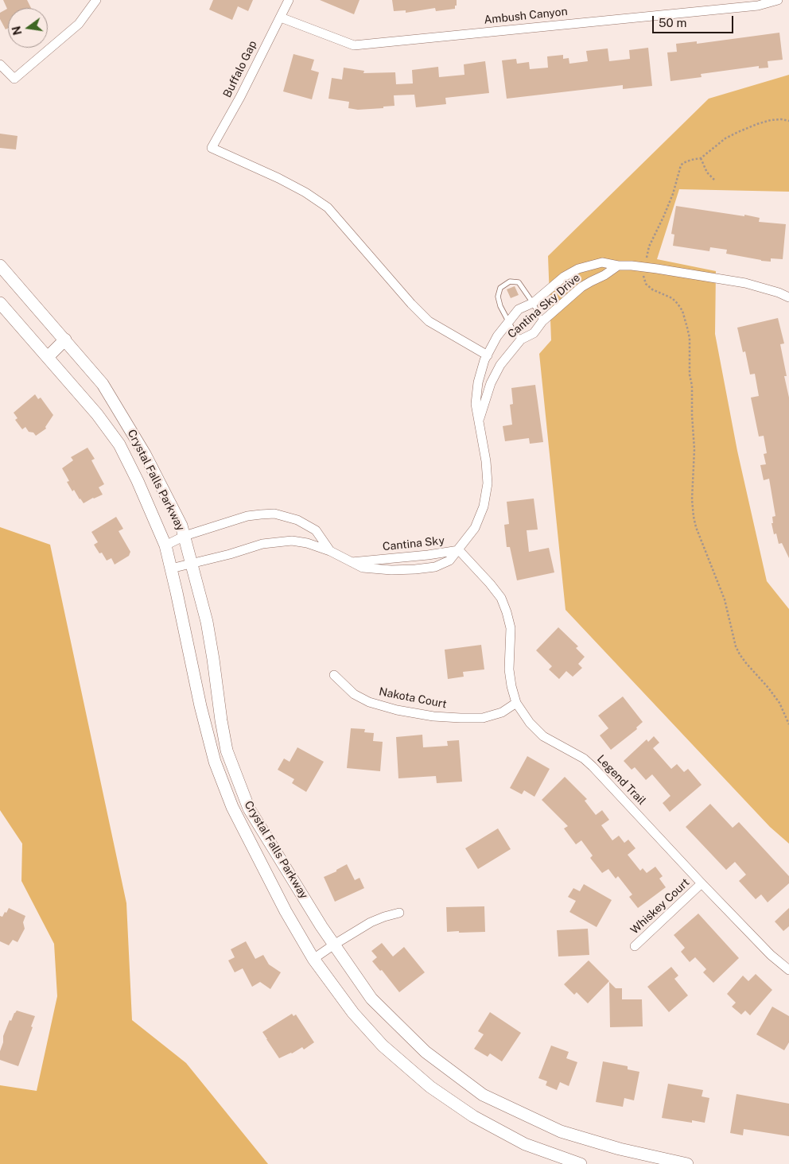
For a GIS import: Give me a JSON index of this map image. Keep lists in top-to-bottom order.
{
  "streets": {
    "street": [
      "Ambush Canyon",
      "Buffalo Gap",
      "Cantina Sky Drive",
      "Crystal Falls Parkway",
      "Cantina Sky",
      "Nakota Court",
      "Legend Trail",
      "Whiskey Court"
    ]
  },
  "crossings": [
    ["Ambush Canyon", "Buffalo Gap"],
    ["Buffalo Gap", "Cantina Sky Drive"],
    ["Cantina Sky Drive", "Cantina Sky"],
    ["Cantina Sky Drive", "Legend Trail"],
    ["Crystal Falls Parkway", "Cantina Sky"],
    ["Cantina Sky", "Legend Trail"],
    ["Nakota Court", "Legend Trail"],
    ["Legend Trail", "Whiskey Court"]
  ],
  "scale_bar": "50 m",
  "north": "left"
}
